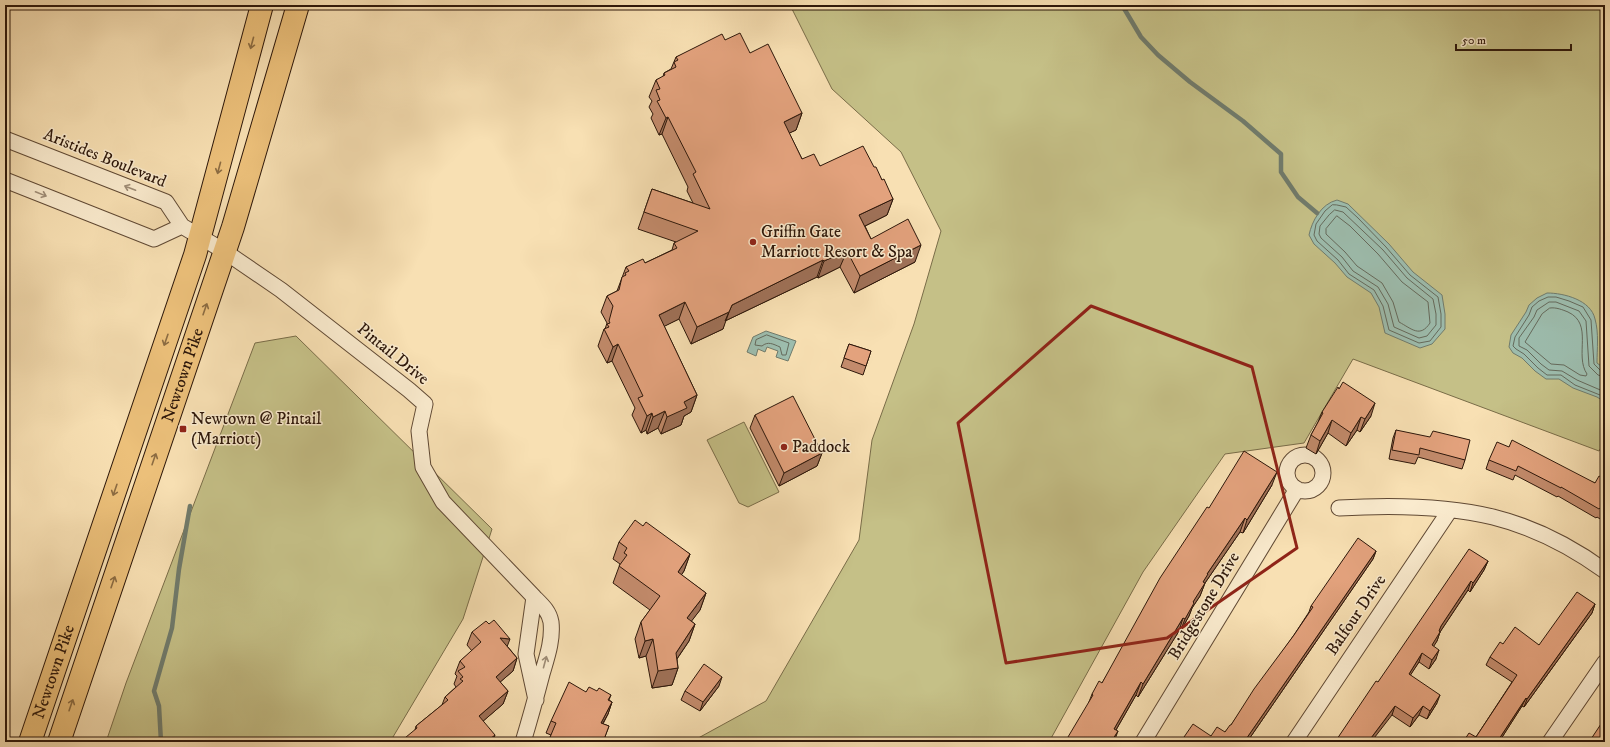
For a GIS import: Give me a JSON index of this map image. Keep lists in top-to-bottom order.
{
  "streets": {
    "highway": ["Newtown Pike"],
    "street": [
      "Aristides Boulevard",
      "Pintail Drive",
      "Bridgestone Drive",
      "Balfour Drive"
    ]
  },
  "crossings": [
    ["Aristides Boulevard", "Newtown Pike"],
    ["Pintail Drive", "Newtown Pike"]
  ],
  "places": {
    "other": ["Griffin Gate Marriott Resort & Spa", "Paddock"],
    "transit": ["Newtown @ Pintail (Marriott)"]
  },
  "scale_bar": "50 m"
}
